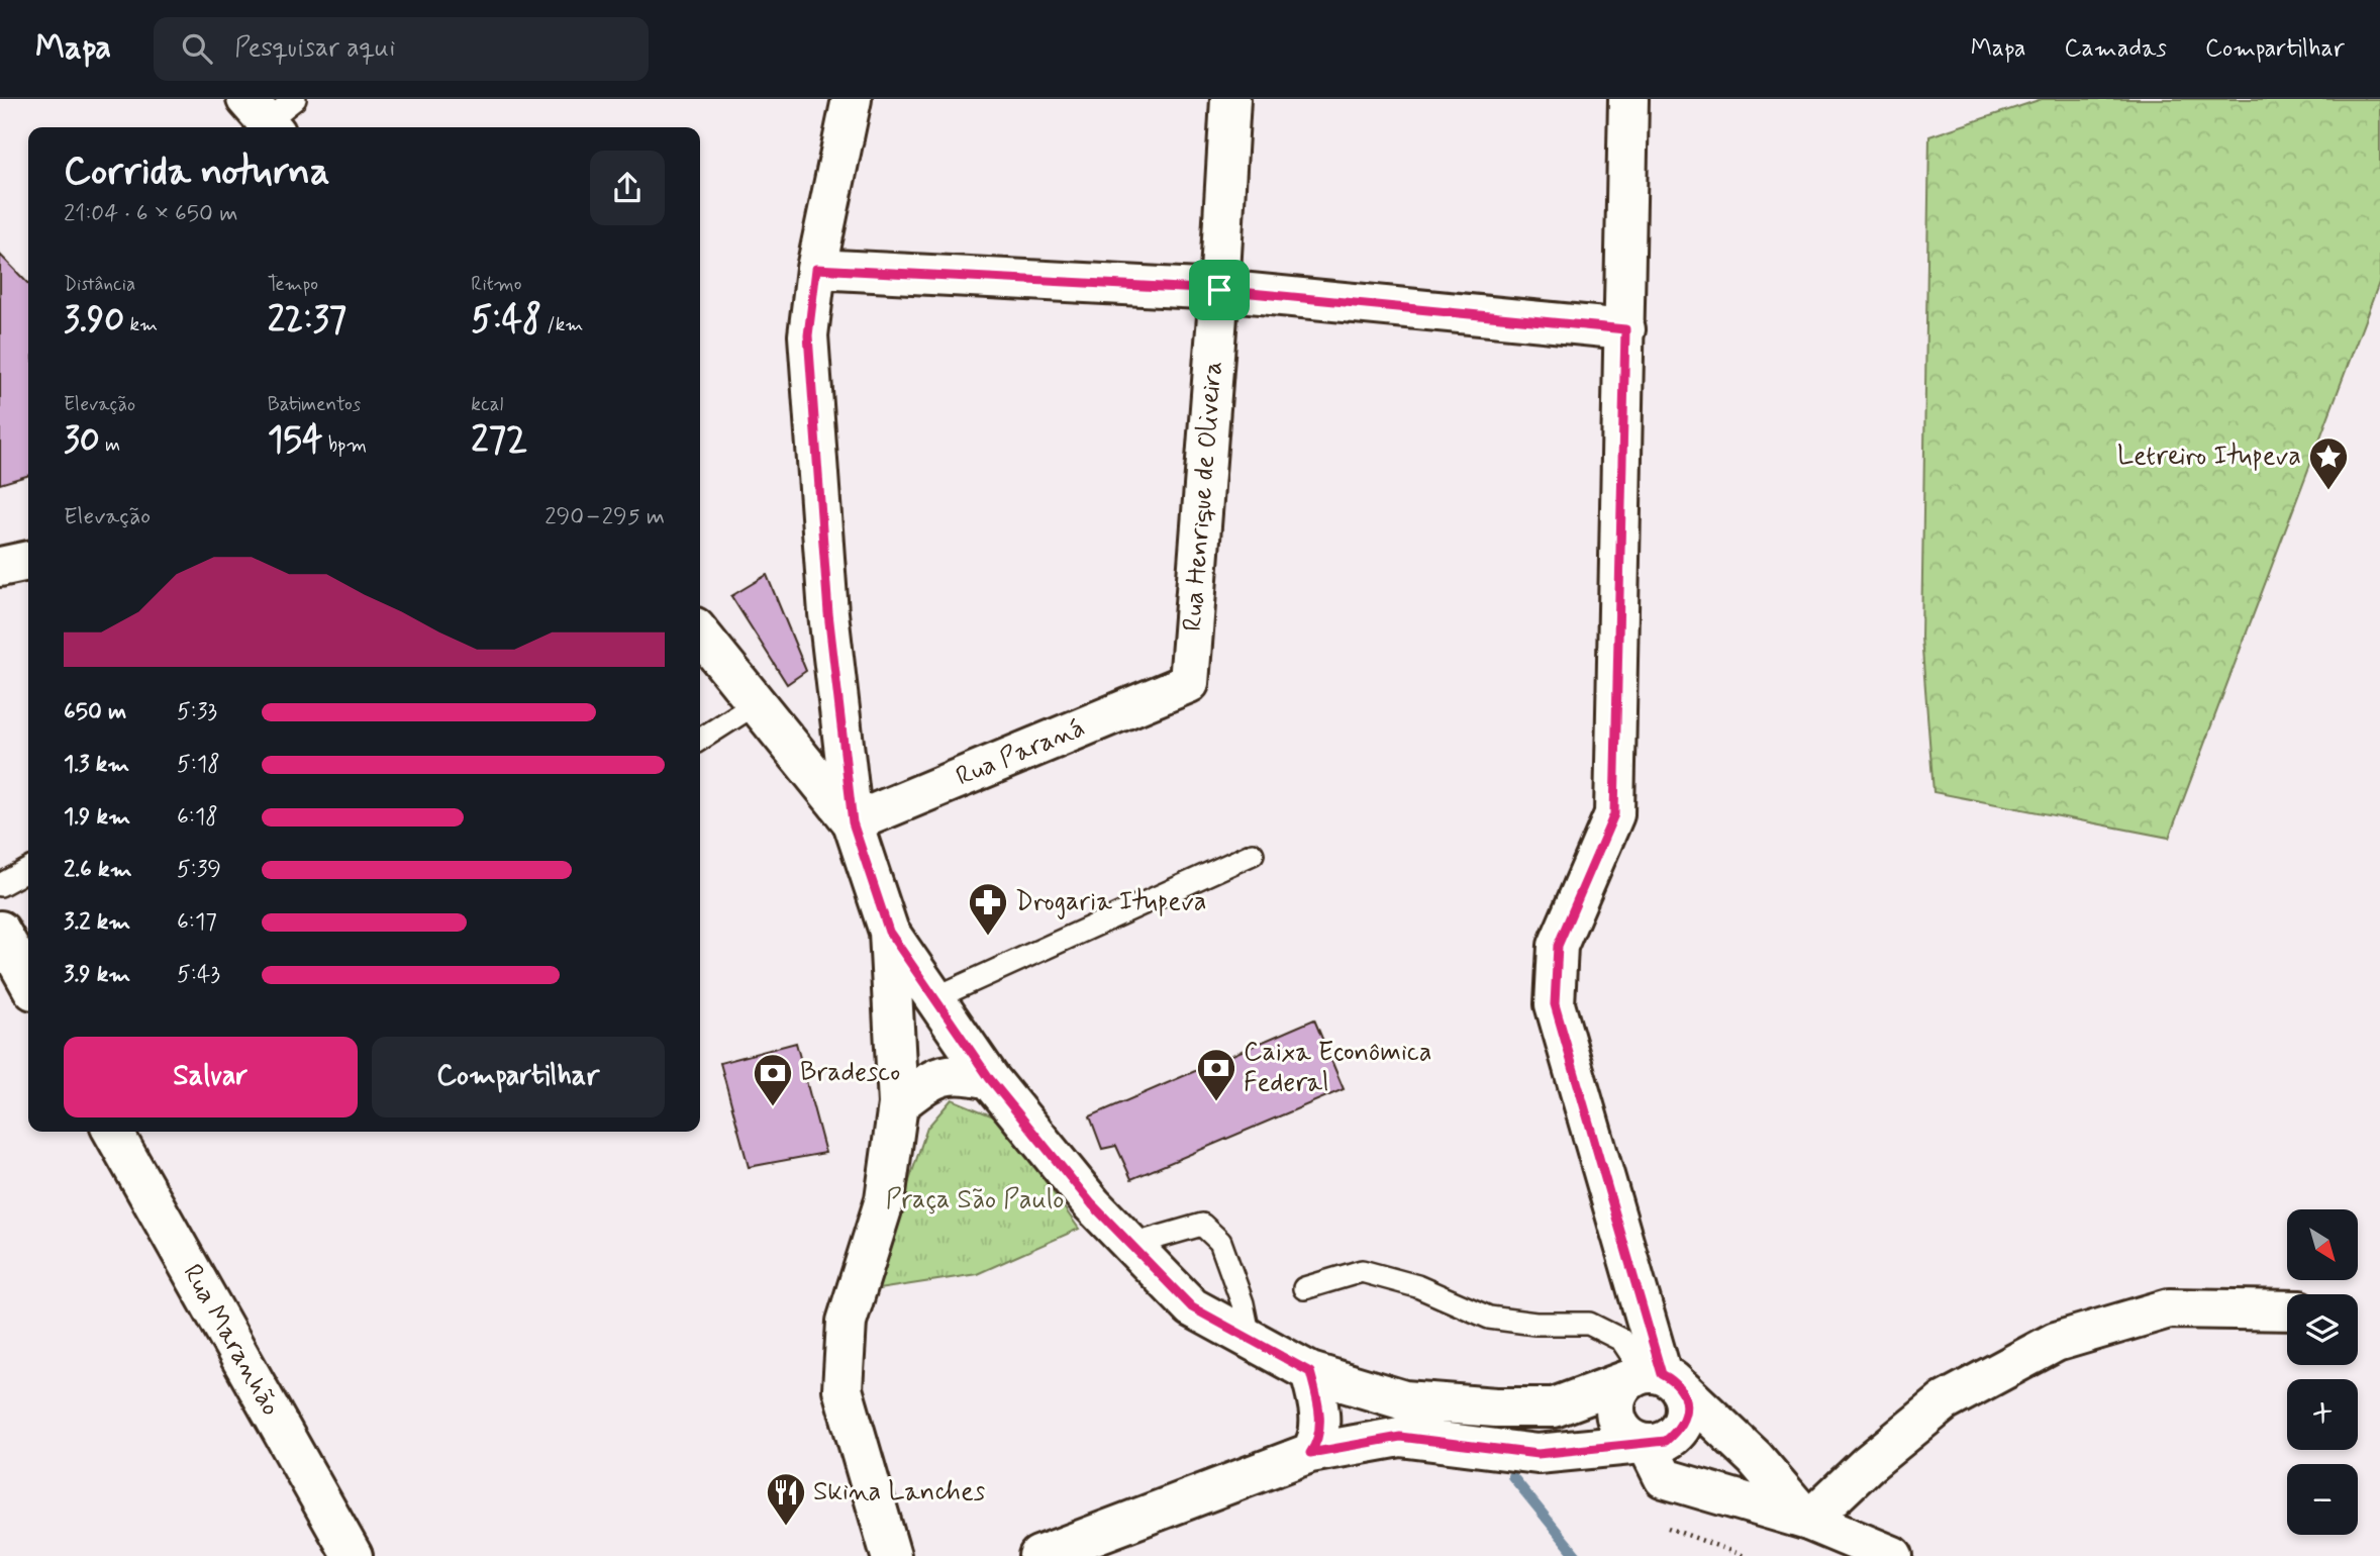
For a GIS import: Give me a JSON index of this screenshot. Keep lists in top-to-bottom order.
{
  "streets": {
    "main road": ["Rua Henrique de Oliveira", "Rua Paraná", "Rua Maranhão"]
  },
  "crossings": [
    ["Rua Henrique de Oliveira", "Rua Paraná"]
  ],
  "parks": ["Praça São Paulo"],
  "places": {
    "place": ["Letreiro Itupeva"],
    "pharmacy": ["Drogaria Itupeva"],
    "bank": ["Caixa Econômica Federal", "Bradesco"],
    "restaurant": ["Skina Lanches"]
  },
  "north": "bottom right",
  "page": {
    "header": "Mapa",
    "search": "Pesquisar aqui",
    "nav": ["Mapa", "Camadas", "Compartilhar"],
    "heading": ["Corrida noturna", "21:04 · 6 × 650 m"],
    "stats": [
      ["Distância", "3.90 km"],
      ["Tempo", "22:37"],
      ["Ritmo", "5:48 /km"],
      ["Elevação", "30 m"],
      ["Batimentos", "154 bpm"],
      ["kcal", "272"]
    ],
    "chart": ["Elevação", "290–295 m"],
    "list": [
      {
        "name": "650 m",
        "note": "5:33"
      },
      {
        "name": "1.3 km",
        "note": "5:18"
      },
      {
        "name": "1.9 km",
        "note": "6:18"
      },
      {
        "name": "2.6 km",
        "note": "5:39"
      },
      {
        "name": "3.2 km",
        "note": "6:17"
      },
      {
        "name": "3.9 km",
        "note": "5:43"
      }
    ],
    "buttons": ["Salvar", "Compartilhar"],
    "map_buttons": ["+", "−"]
  }
}
